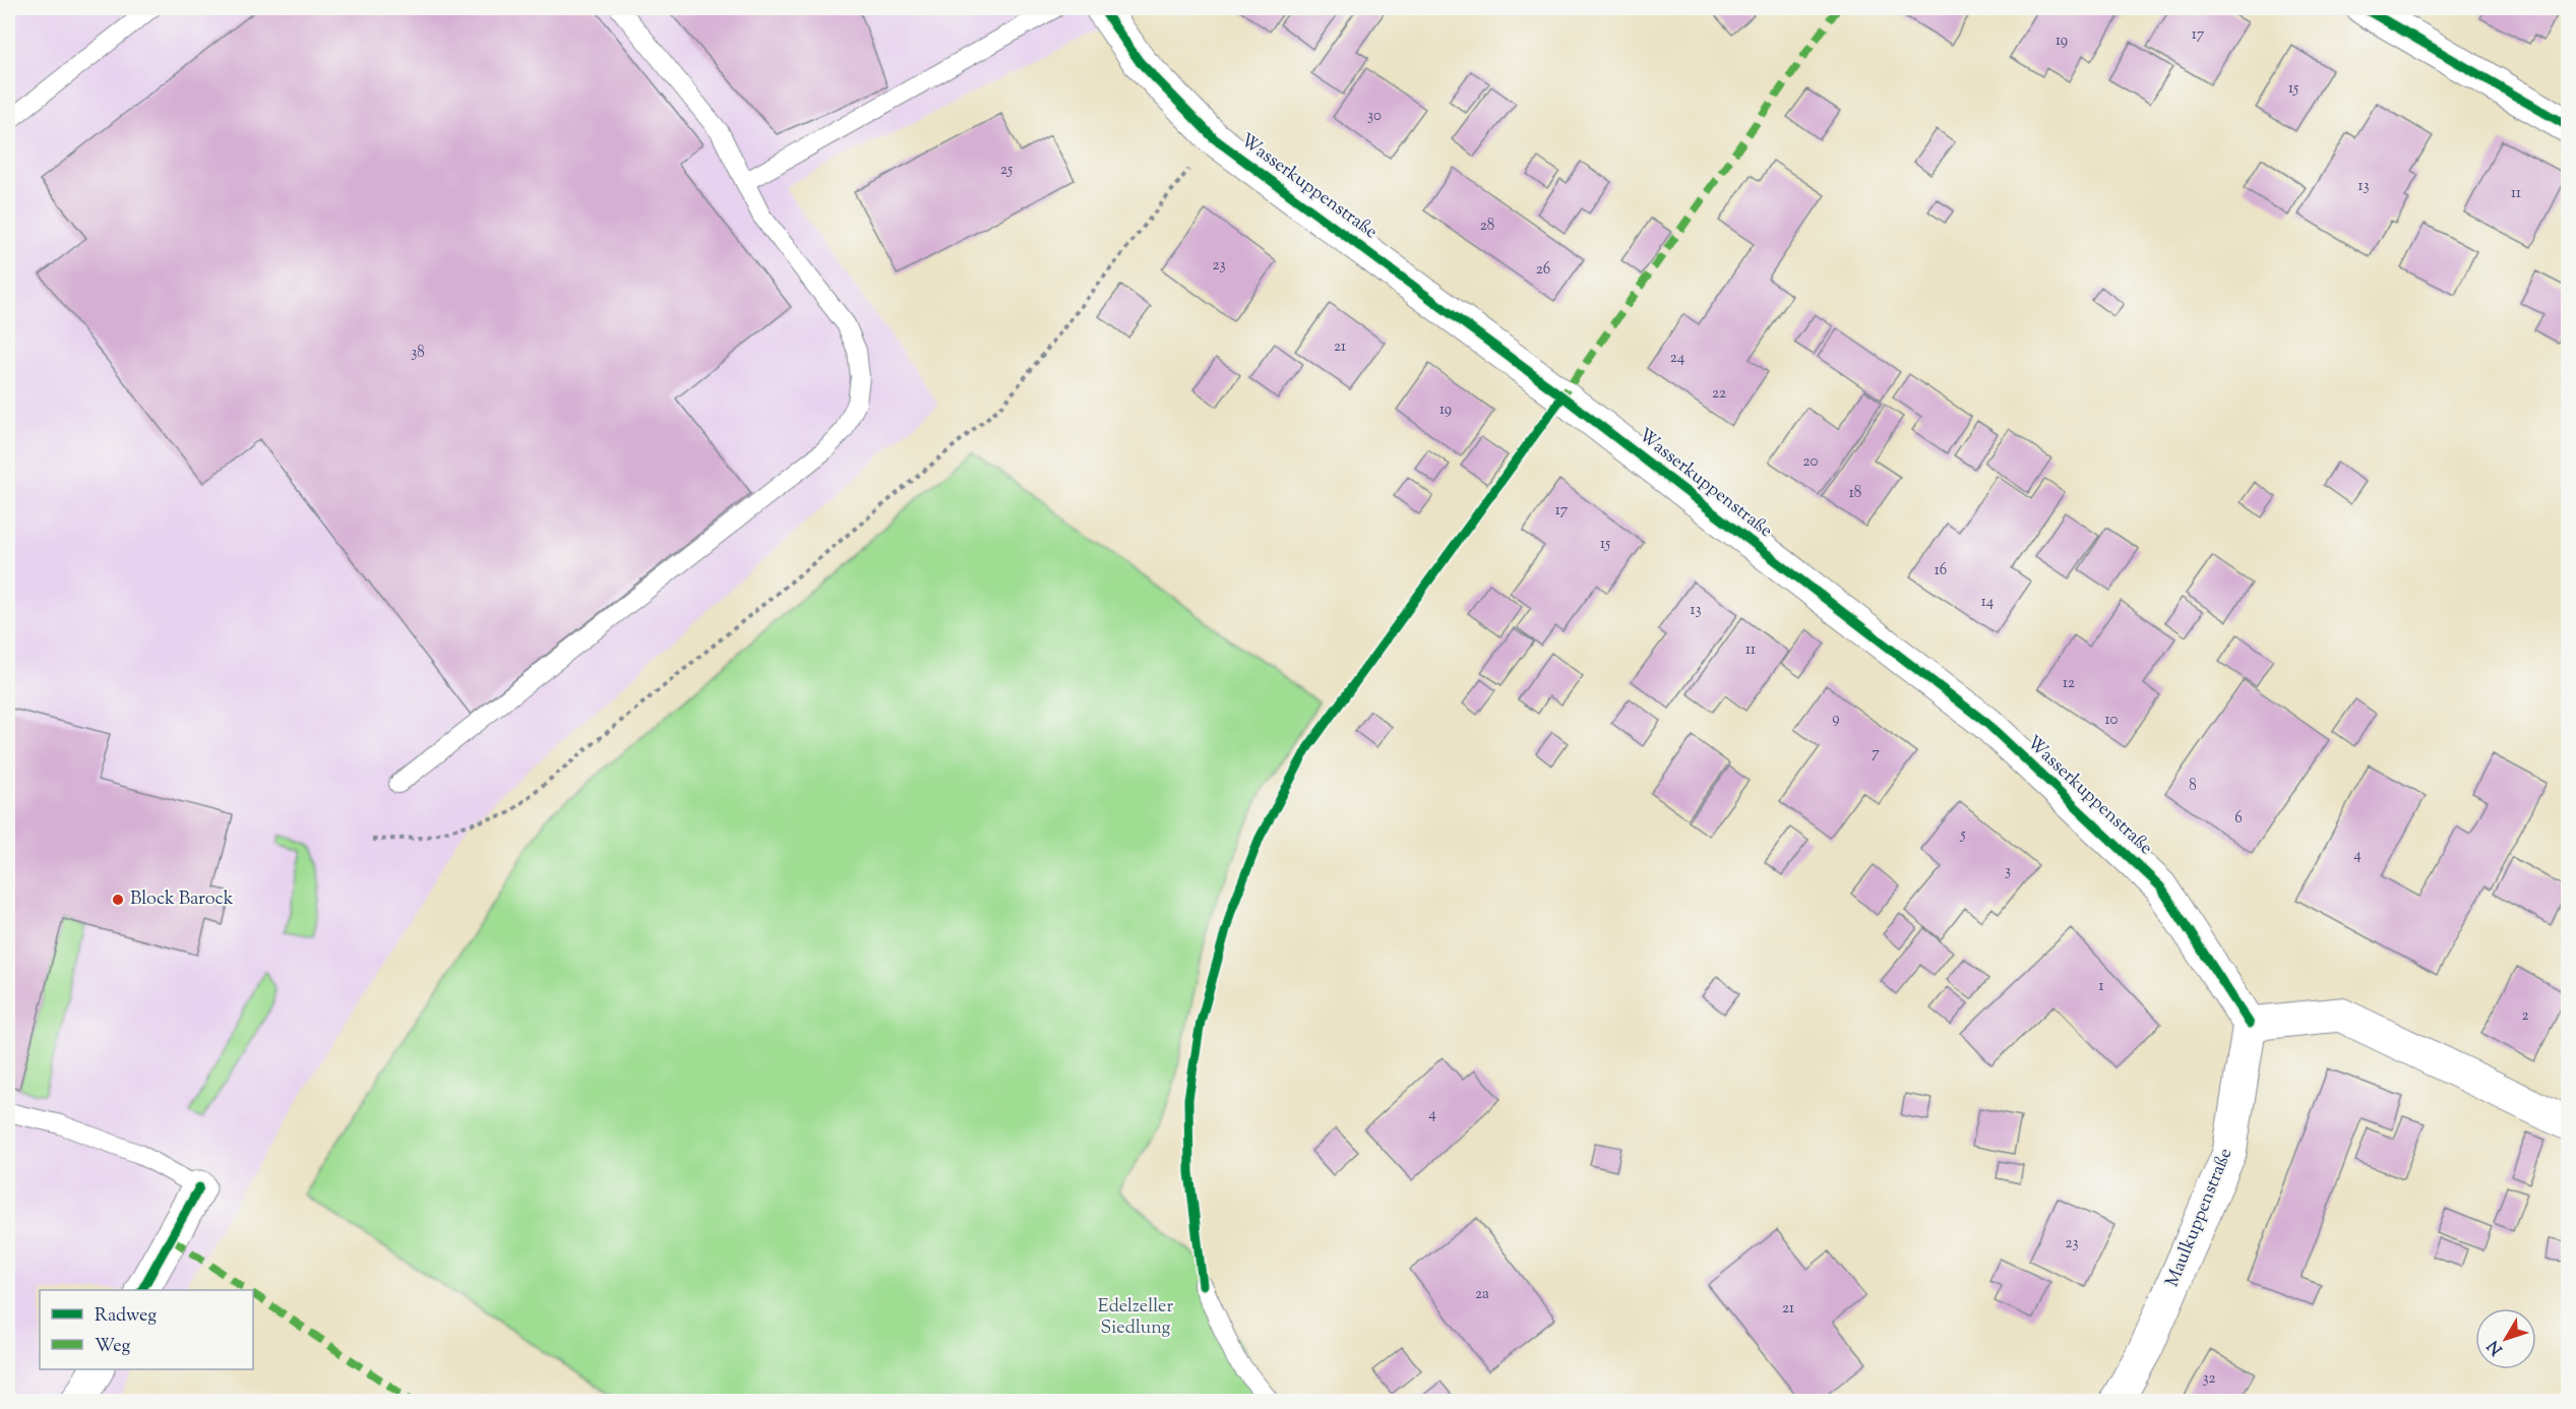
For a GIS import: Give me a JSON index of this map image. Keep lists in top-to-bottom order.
{
  "streets": {
    "street": ["Wasserkuppenstraße", "Maulkuppenstraße"]
  },
  "crossings": [
    ["Wasserkuppenstraße", "Maulkuppenstraße"]
  ],
  "parks": ["Edelzeller Siedlung"],
  "places": ["Block Barock"],
  "house_numbers": [
    "17",
    "19",
    "15",
    "30",
    "25",
    "13",
    "11",
    "28",
    "23",
    "26",
    "21",
    "38",
    "24",
    "22",
    "19",
    "20",
    "18",
    "17",
    "15",
    "16",
    "14",
    "13",
    "11",
    "12",
    "9",
    "10",
    "7",
    "8",
    "6",
    "5",
    "4",
    "3",
    "1",
    "2",
    "4",
    "23",
    "2a",
    "21",
    "32"
  ],
  "legend": ["Radweg", "Weg"],
  "north": "bottom left"
}
